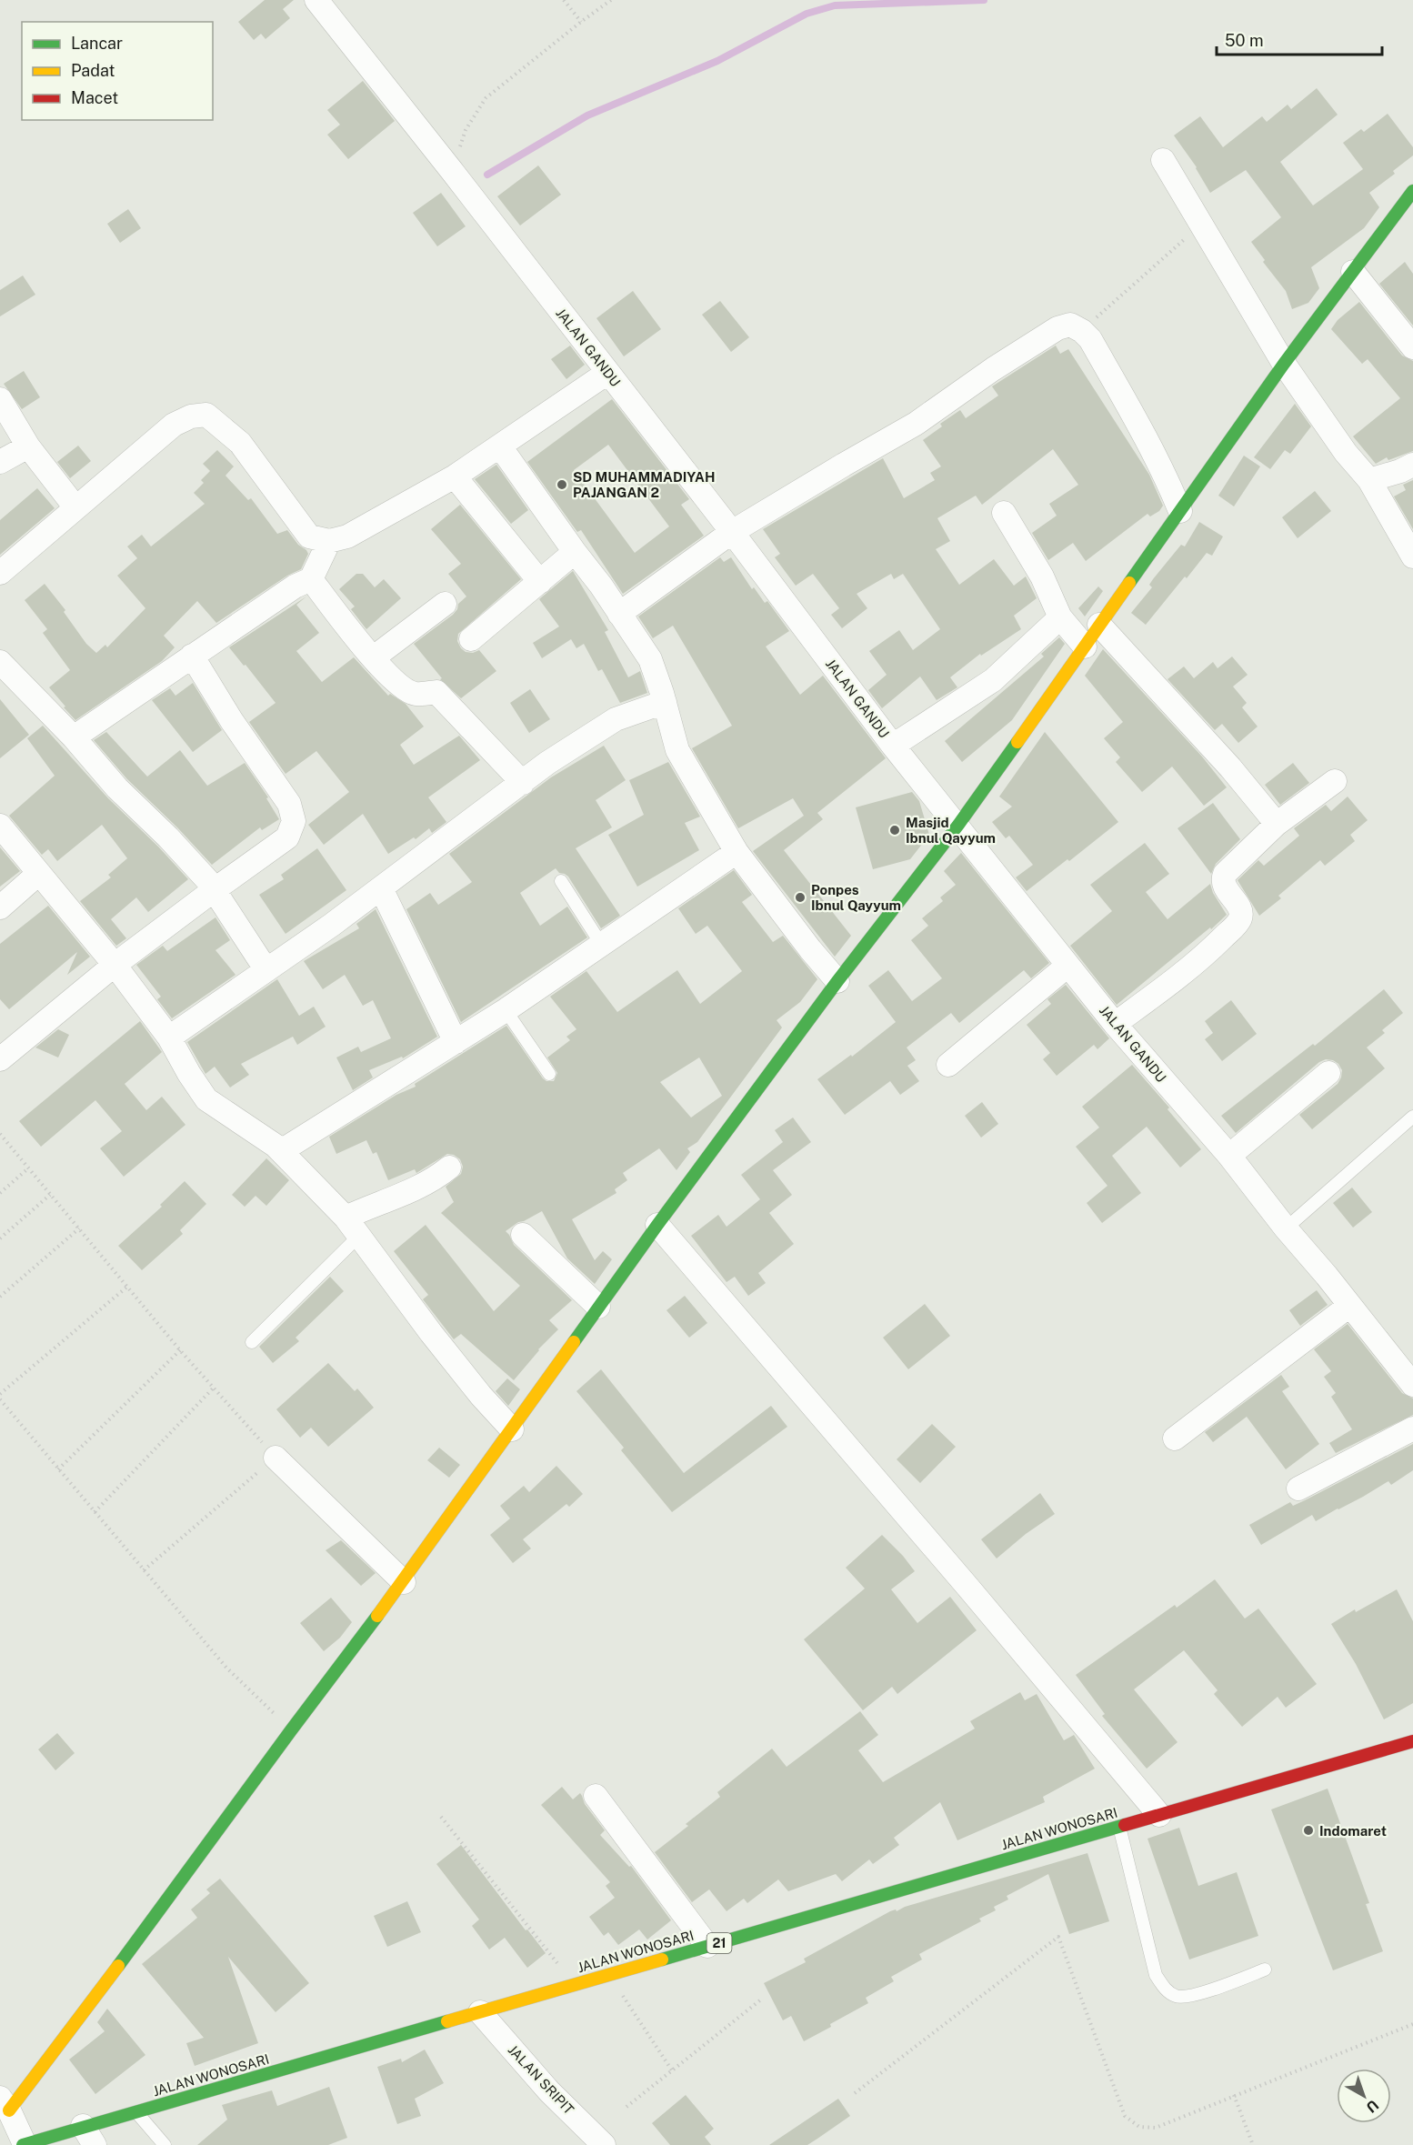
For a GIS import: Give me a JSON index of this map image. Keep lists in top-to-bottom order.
{
  "streets": {
    "main road": ["JALAN WONOSARI", "21"],
    "street": ["JALAN GANDU", "JALAN SRIPIT"]
  },
  "crossings": [
    ["JALAN WONOSARI", "JALAN SRIPIT"]
  ],
  "places": [
    "SD MUHAMMADIYAH PAJANGAN 2",
    "Masjid Ibnul Qayyum",
    "Ponpes Ibnul Qayyum",
    "Indomaret"
  ],
  "legend": ["Lancar", "Padat", "Macet"],
  "scale_bar": "50 m",
  "north": "bottom right"
}
